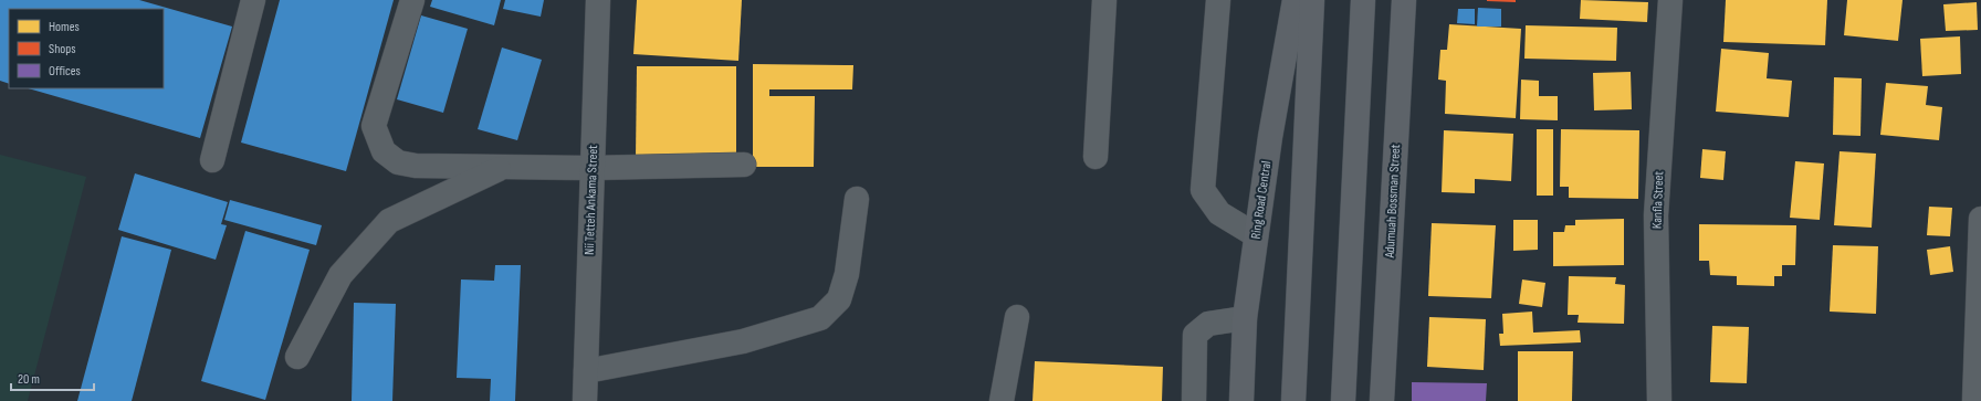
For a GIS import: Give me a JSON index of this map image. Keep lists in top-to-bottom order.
{
  "streets": {
    "main road": ["Ring Road Central", "Adumuah Bossman Street"],
    "street": ["Nii Tetteh Ankama Street", "Kanfla Street"]
  },
  "legend": ["Homes", "Shops", "Offices"],
  "scale_bar": "20 m"
}
